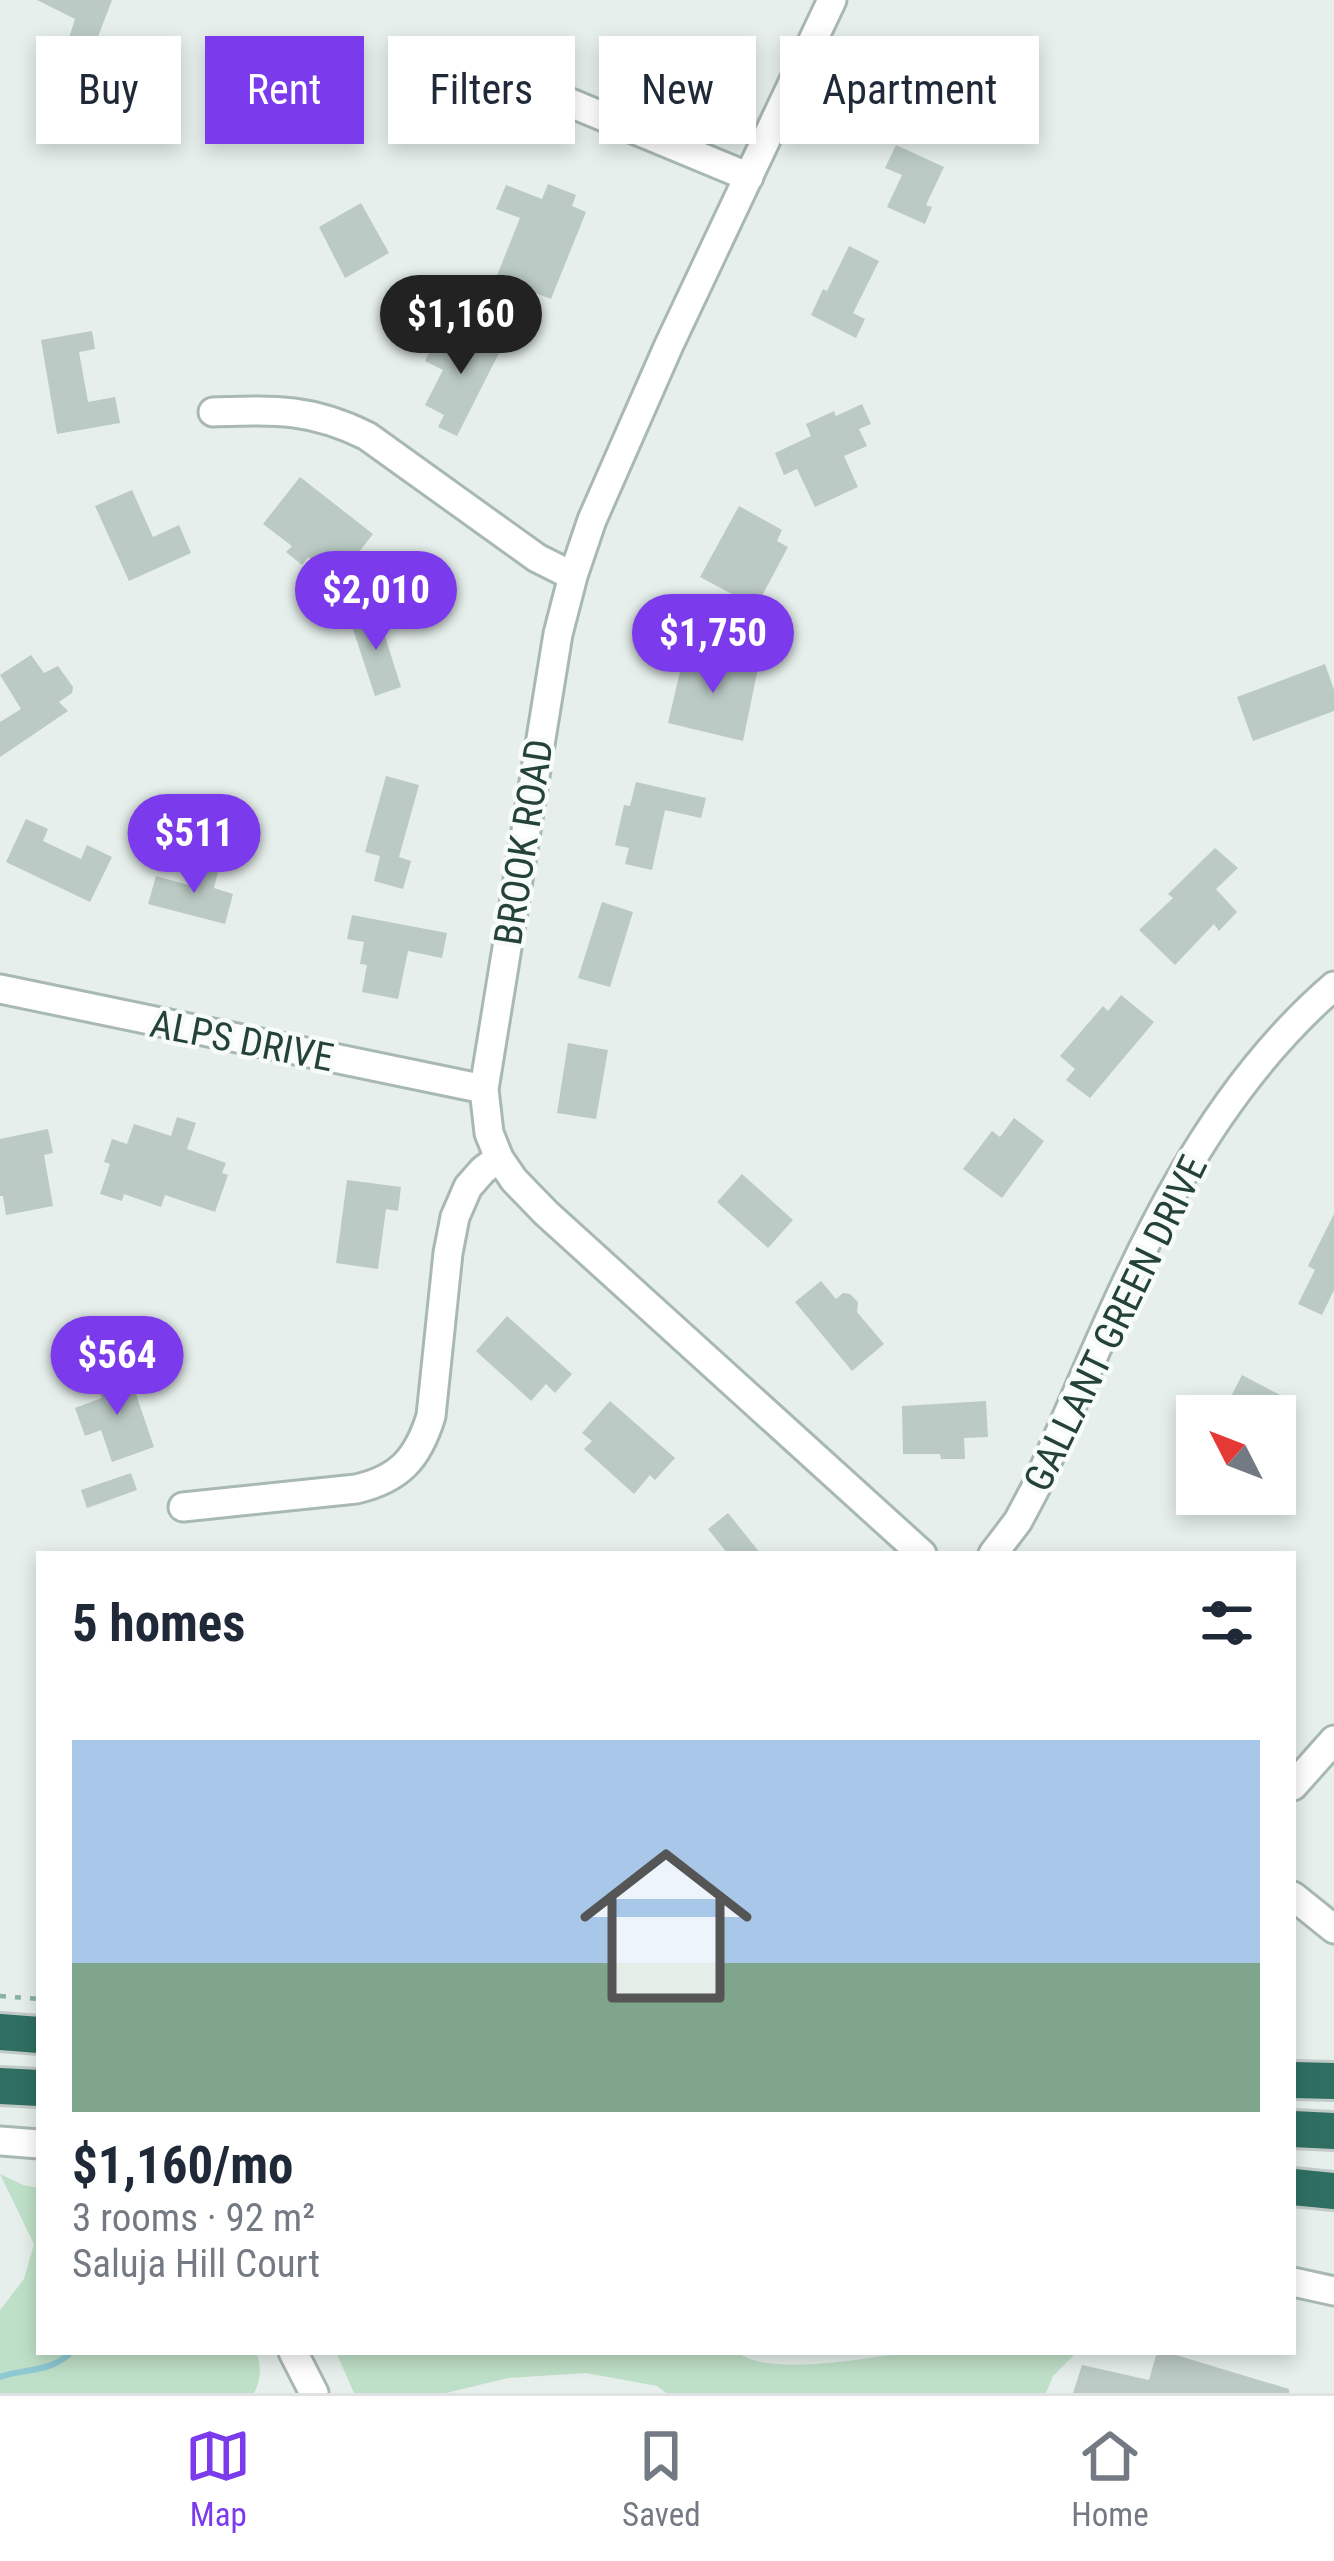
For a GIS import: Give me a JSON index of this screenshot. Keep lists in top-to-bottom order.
{
  "streets": {
    "street": ["BROOK ROAD", "ALPS DRIVE", "GALLANT GREEN DRIVE"]
  },
  "crossings": [
    ["BROOK ROAD", "ALPS DRIVE"]
  ],
  "north": "top left",
  "page": {
    "chip": [
      "Buy",
      "Rent",
      "Filters",
      "New",
      "Apartment"
    ],
    "price": [
      "$1,160",
      "$2,010",
      "$1,750",
      "$511",
      "$564"
    ],
    "heading": "5 homes",
    "list": [
      {
        "name": "$1,160/mo",
        "note": "3 rooms · 92 m² · Saluja Hill Court"
      }
    ],
    "tabs": ["Map", "Saved", "Home"]
  }
}
